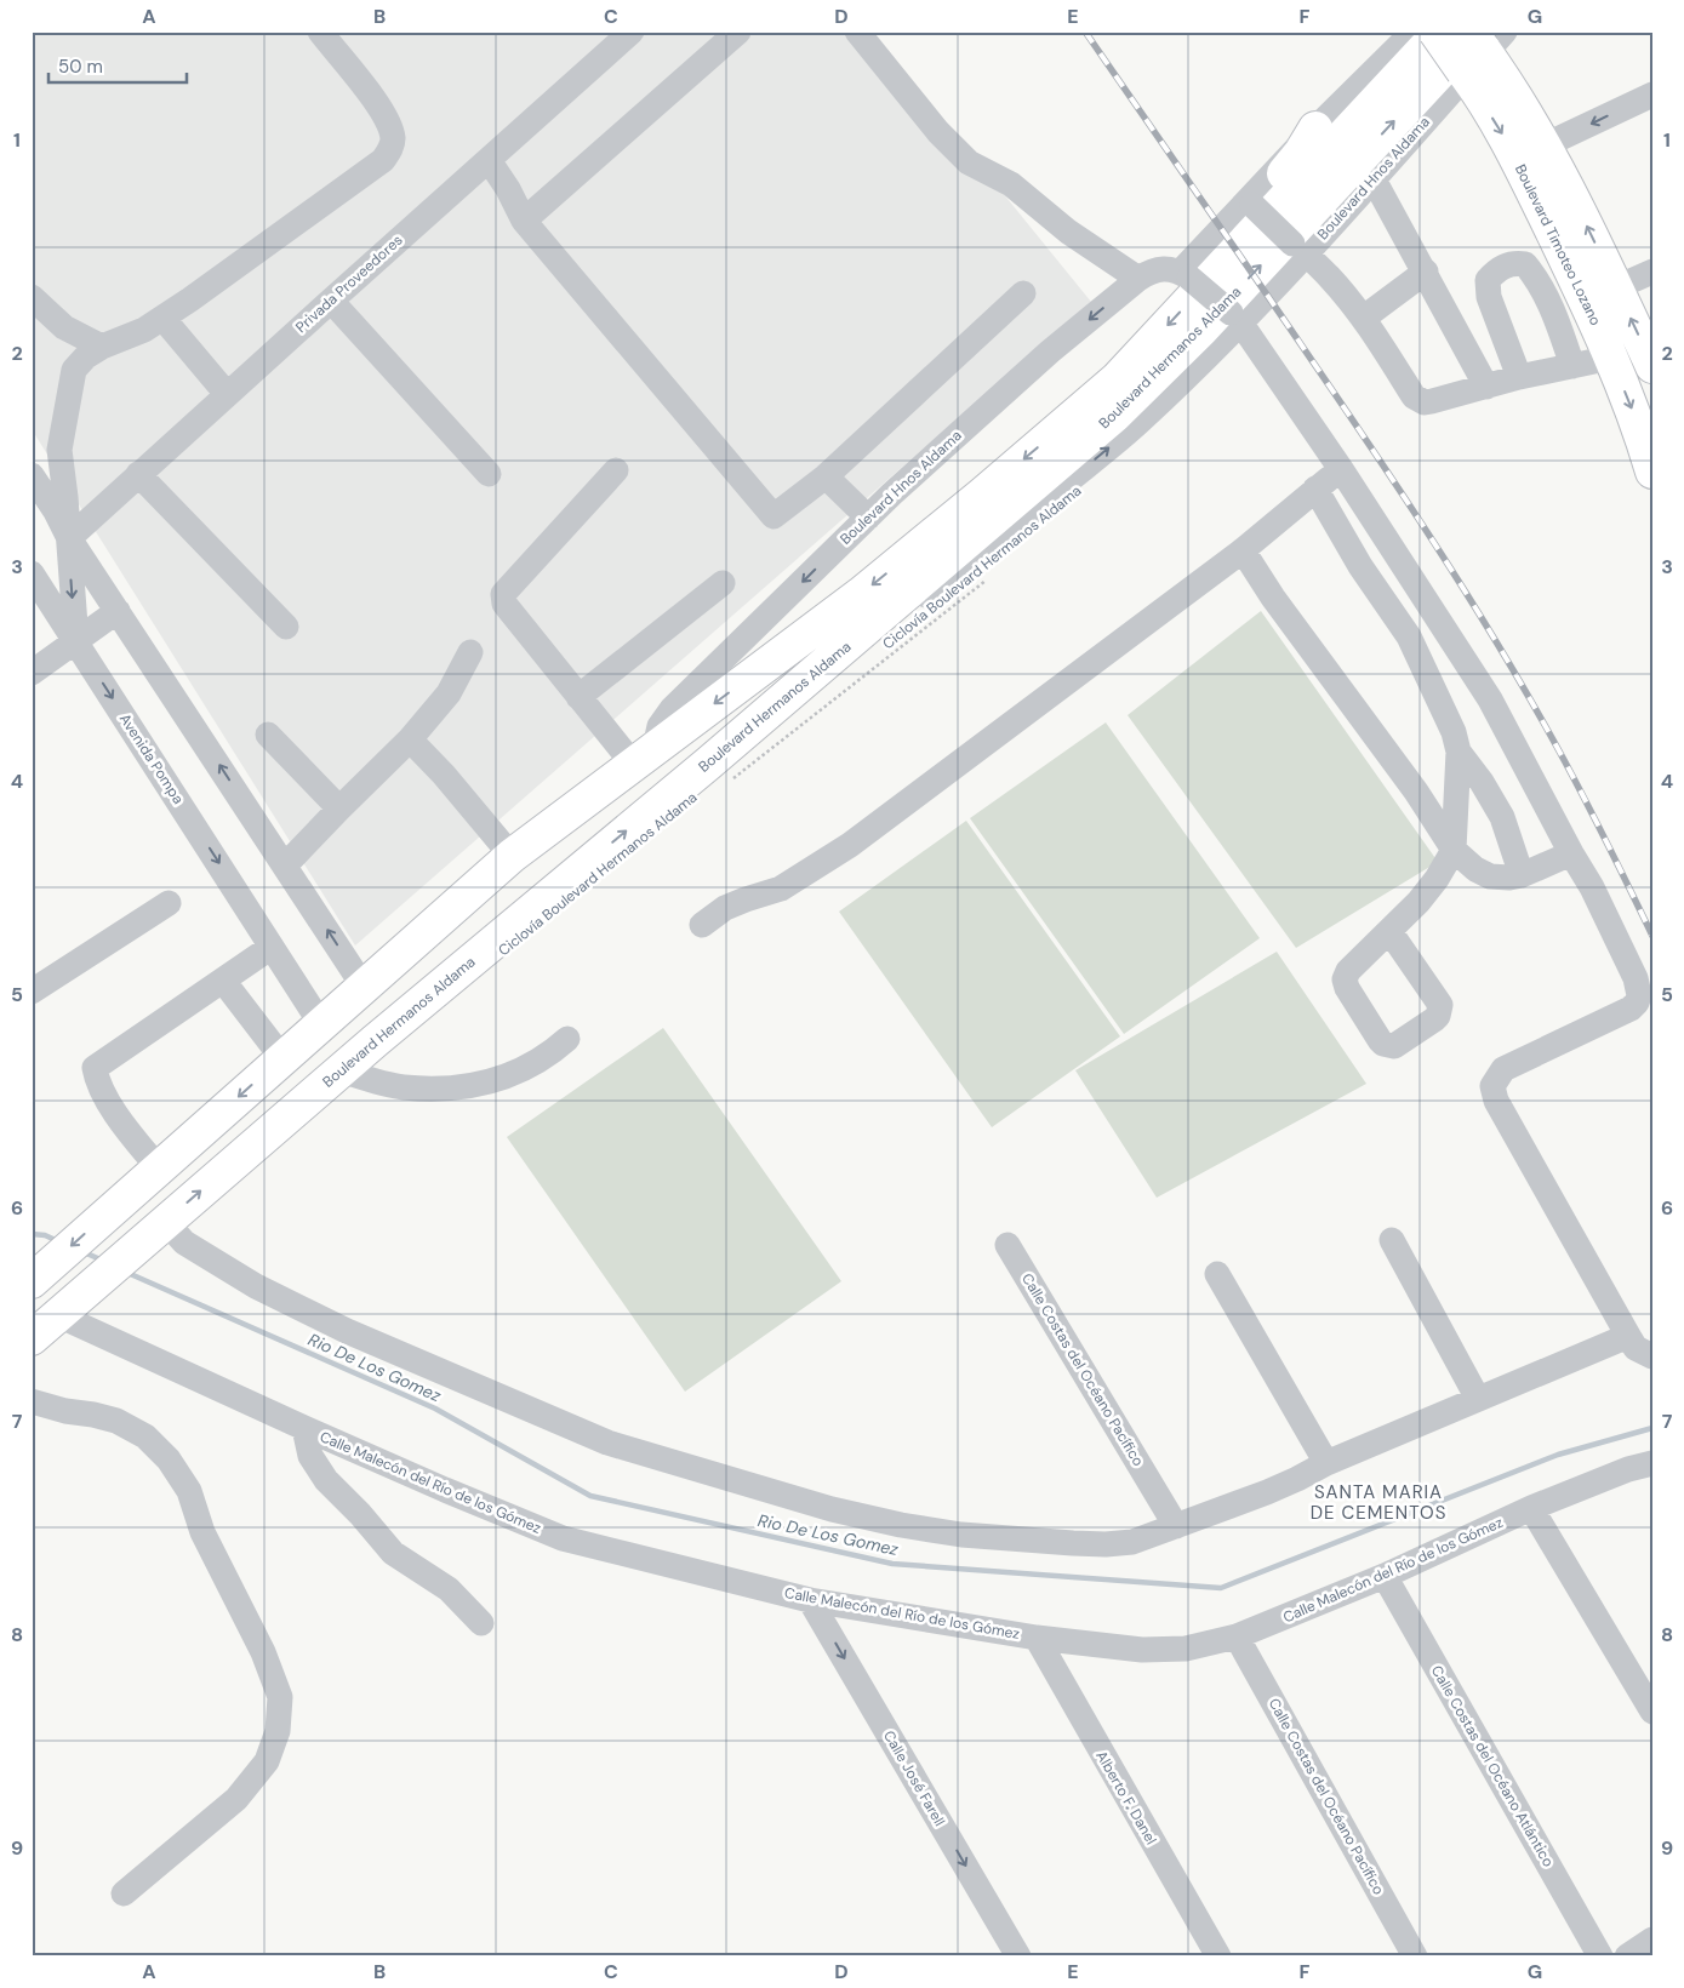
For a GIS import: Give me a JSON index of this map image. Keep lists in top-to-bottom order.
{
  "streets": {
    "main road": ["Boulevard Timoteo Lozano", "Boulevard Hermanos Aldama"],
    "street": [
      "Boulevard Hnos Aldama",
      "Privada Proveedores",
      "Avenida Pompa",
      "Calle Costas del Océano Pacífico",
      "Calle Malecón del Río de los Gómez",
      "Calle Costas del Océano Atlántico",
      "Calle José Farell",
      "Alberto F. Danel"
    ],
    "path": ["Ciclovía Boulevard Hermanos Aldama"]
  },
  "crossings": [
    ["Boulevard Hnos Aldama", "Boulevard Timoteo Lozano"],
    ["Boulevard Hnos Aldama", "Boulevard Hermanos Aldama"],
    ["Boulevard Timoteo Lozano", "Boulevard Hermanos Aldama"],
    ["Privada Proveedores", "Avenida Pompa"],
    ["Boulevard Hermanos Aldama", "Avenida Pompa"],
    ["Boulevard Hermanos Aldama", "Calle Malecón del Río de los Gómez"],
    ["Calle Costas del Océano Pacífico", "Calle Malecón del Río de los Gómez"],
    ["Calle Malecón del Río de los Gómez", "Calle Costas del Océano Atlántico"],
    ["Calle Malecón del Río de los Gómez", "Calle José Farell"],
    ["Calle Malecón del Río de los Gómez", "Alberto F. Danel"]
  ],
  "one_way": ["Calle José Farell"],
  "districts": ["SANTA MARIA DE CEMENTOS"],
  "water": ["Rio De Los Gomez"],
  "scale_bar": "50 m",
  "grid": {
    "columns": [
      "A",
      "B",
      "C",
      "D",
      "E",
      "F",
      "G"
    ],
    "rows": [
      "1",
      "2",
      "3",
      "4",
      "5",
      "6",
      "7",
      "8",
      "9"
    ]
  }
}
